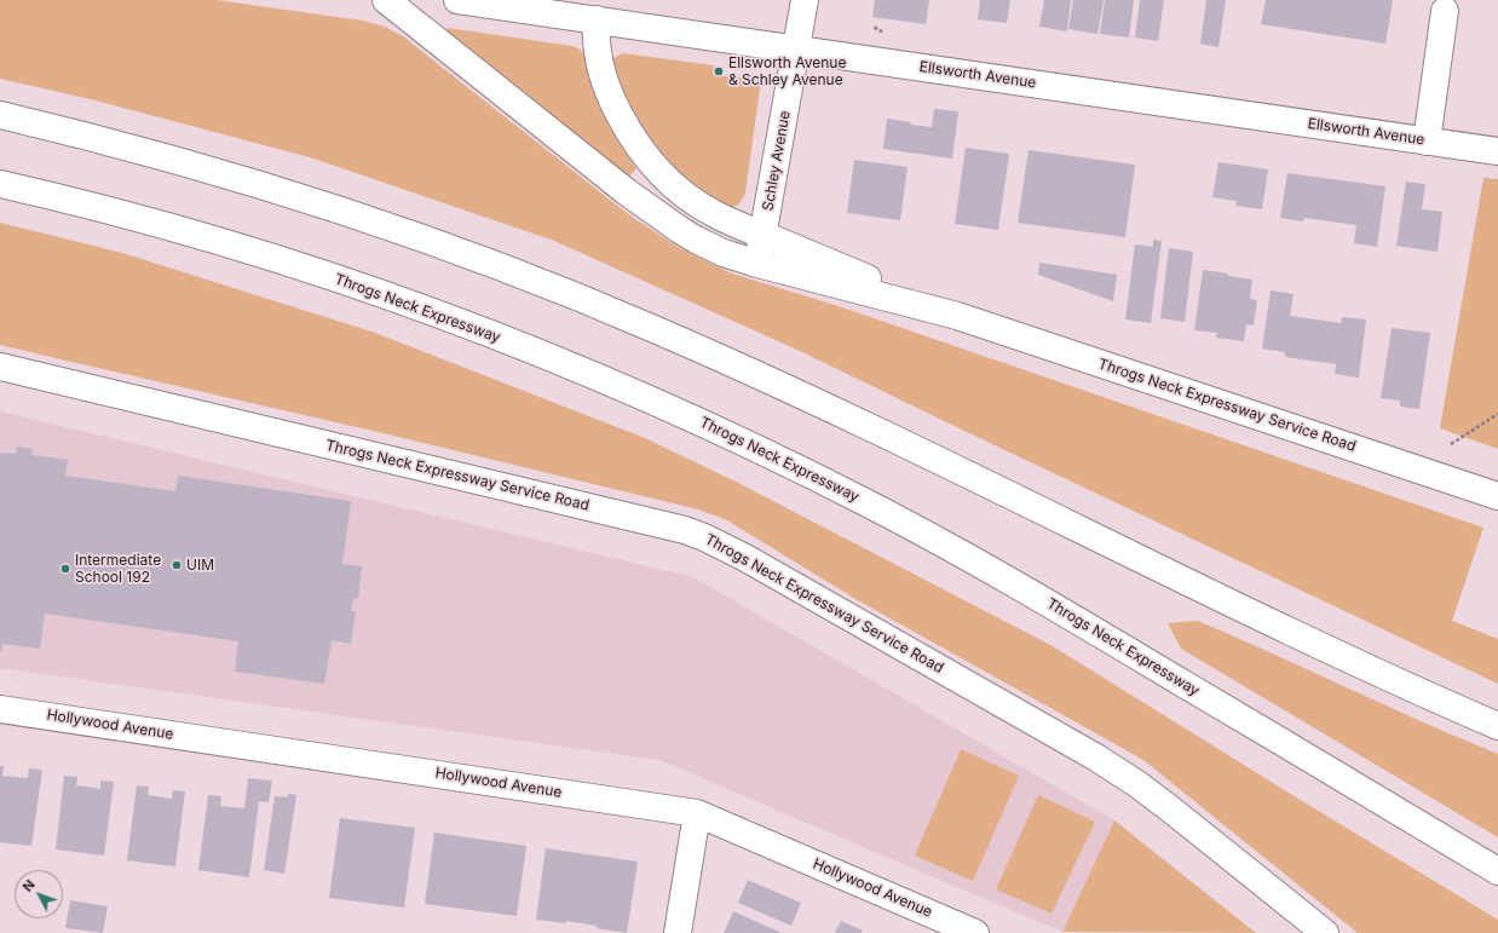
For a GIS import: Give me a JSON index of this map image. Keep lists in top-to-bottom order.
{
  "streets": {
    "main road": [
      "Ellsworth Avenue",
      "Schley Avenue",
      "Throgs Neck Expressway",
      "Throgs Neck Expressway Service Road",
      "Hollywood Avenue"
    ]
  },
  "crossings": [
    ["Ellsworth Avenue", "Schley Avenue"],
    ["Ellsworth Avenue", "Throgs Neck Expressway Service Road"],
    ["Schley Avenue", "Throgs Neck Expressway Service Road"]
  ],
  "places": ["Ellsworth Avenue & Schley Avenue", "UIM", "Intermediate School 192"],
  "north": "top left"
}
